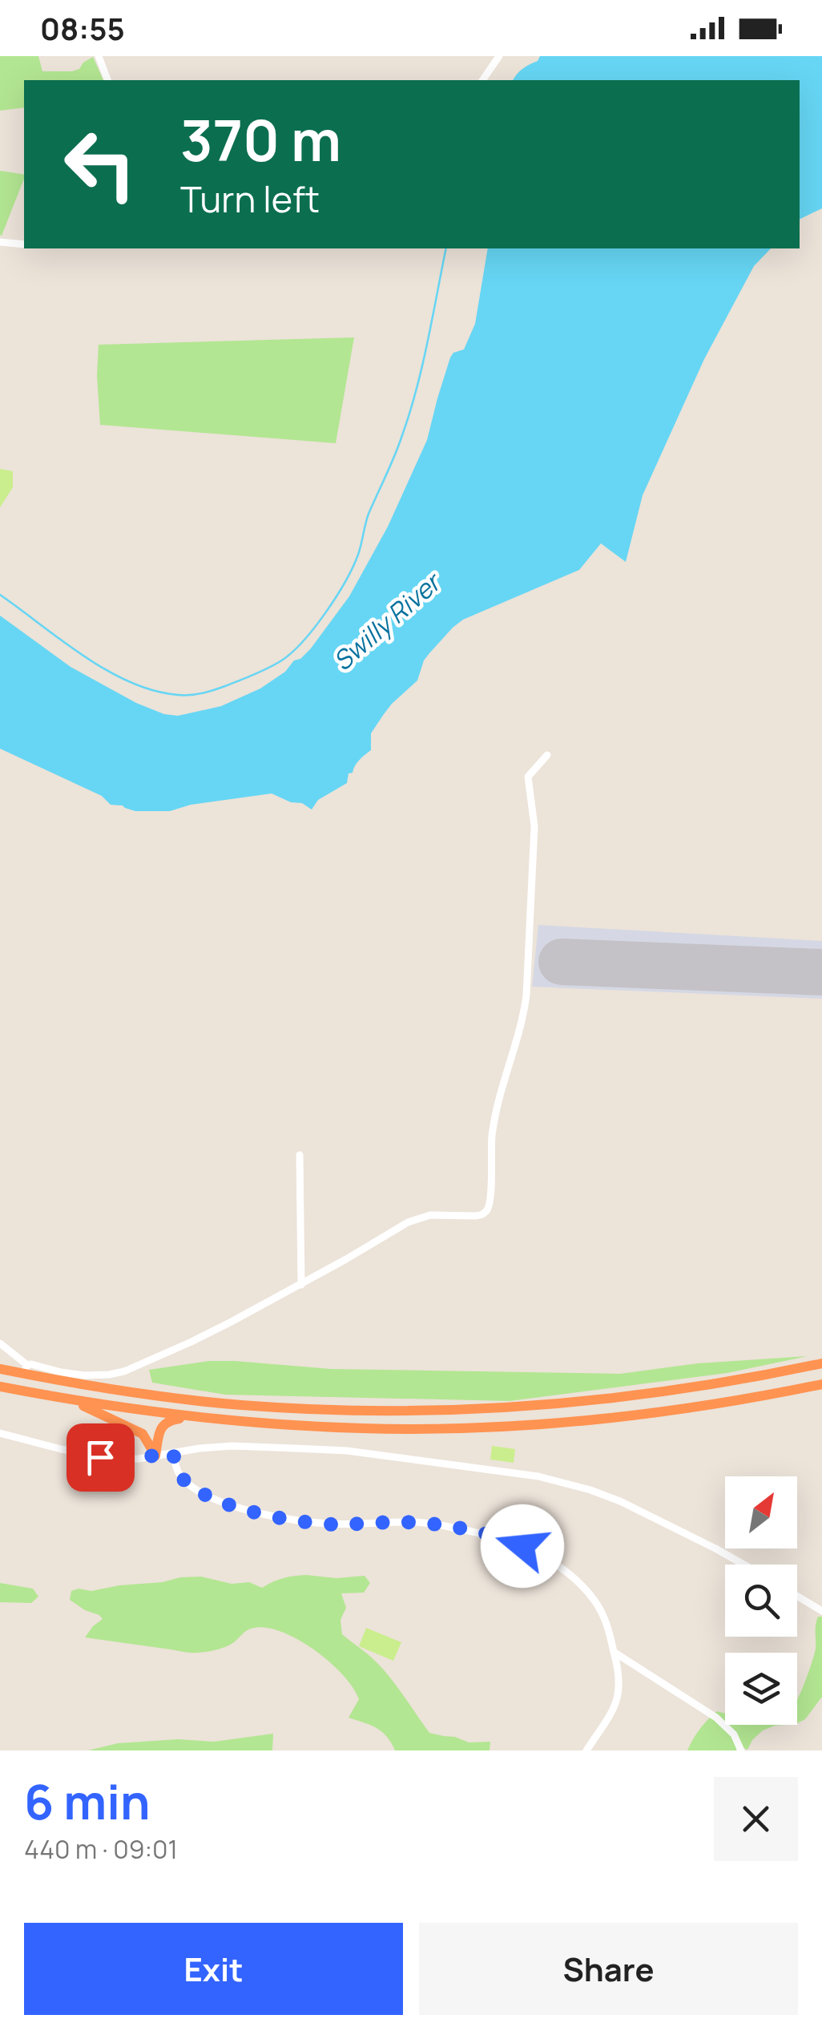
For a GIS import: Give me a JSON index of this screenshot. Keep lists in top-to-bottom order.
{
  "water": ["Swilly River"],
  "north": "top right",
  "page": {
    "status": "08:55",
    "turn": ["370 m", "Turn left"],
    "heading": ["6 min", "440 m · 09:01"],
    "buttons": ["Exit", "Share"]
  }
}
